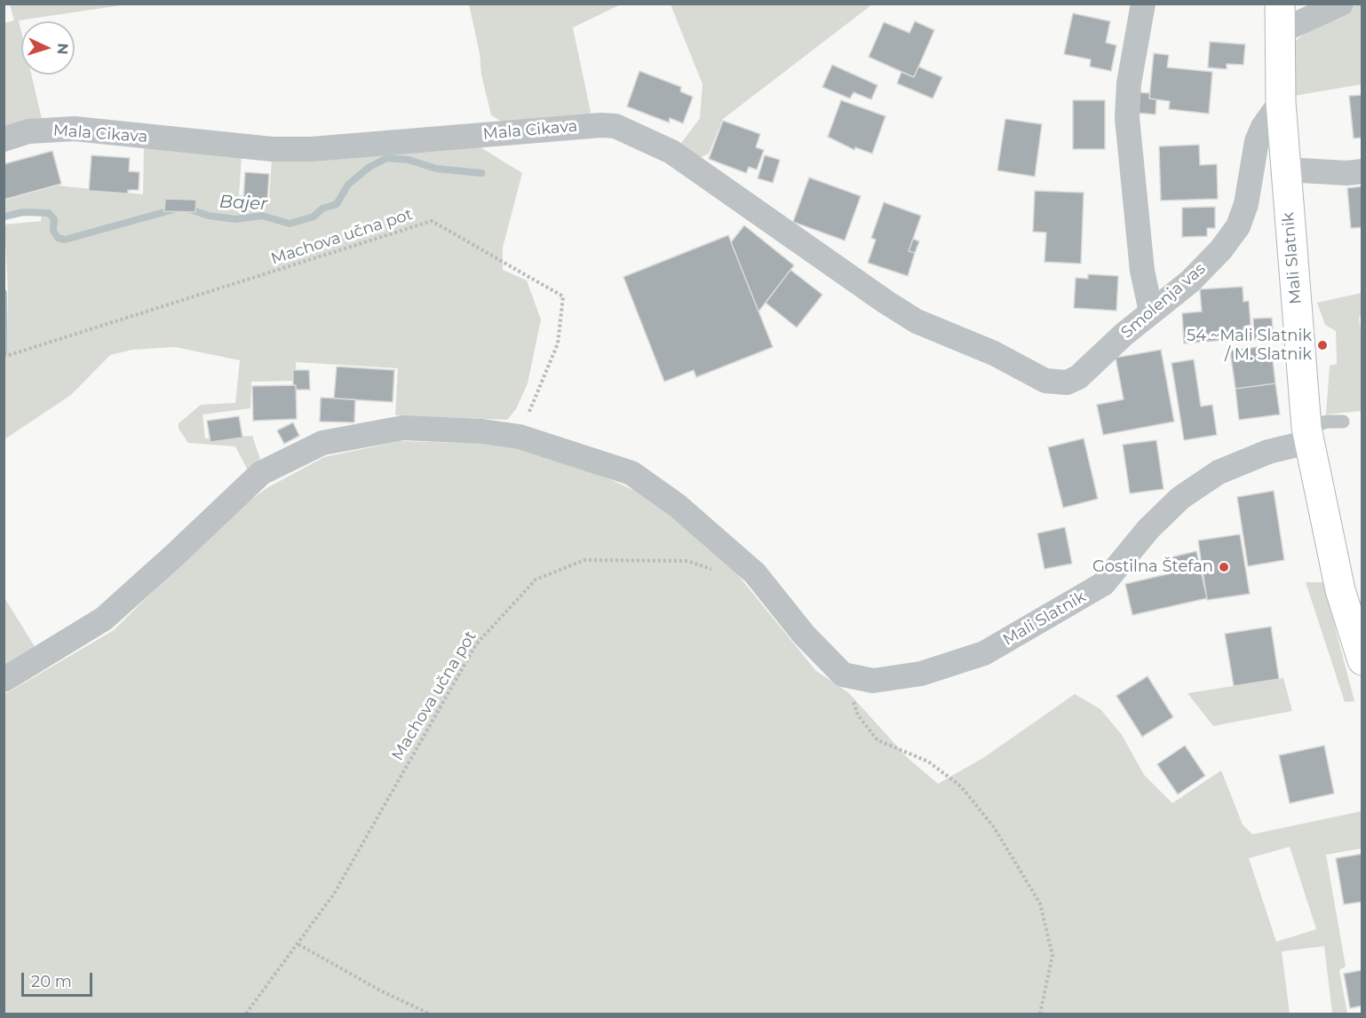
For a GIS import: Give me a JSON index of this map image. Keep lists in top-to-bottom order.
{
  "streets": {
    "main road": ["Mali Slatnik"],
    "street": ["Mala Cikava", "Smolenja vas"],
    "path": ["Machova učna pot"]
  },
  "crossings": [
    ["Mala Cikava", "Smolenja vas"]
  ],
  "water": ["Bajer"],
  "places": ["54 ~Mali Slatnik / M. Slatnik", "Gostilna Štefan"],
  "scale_bar": "20 m",
  "north": "right"
}
